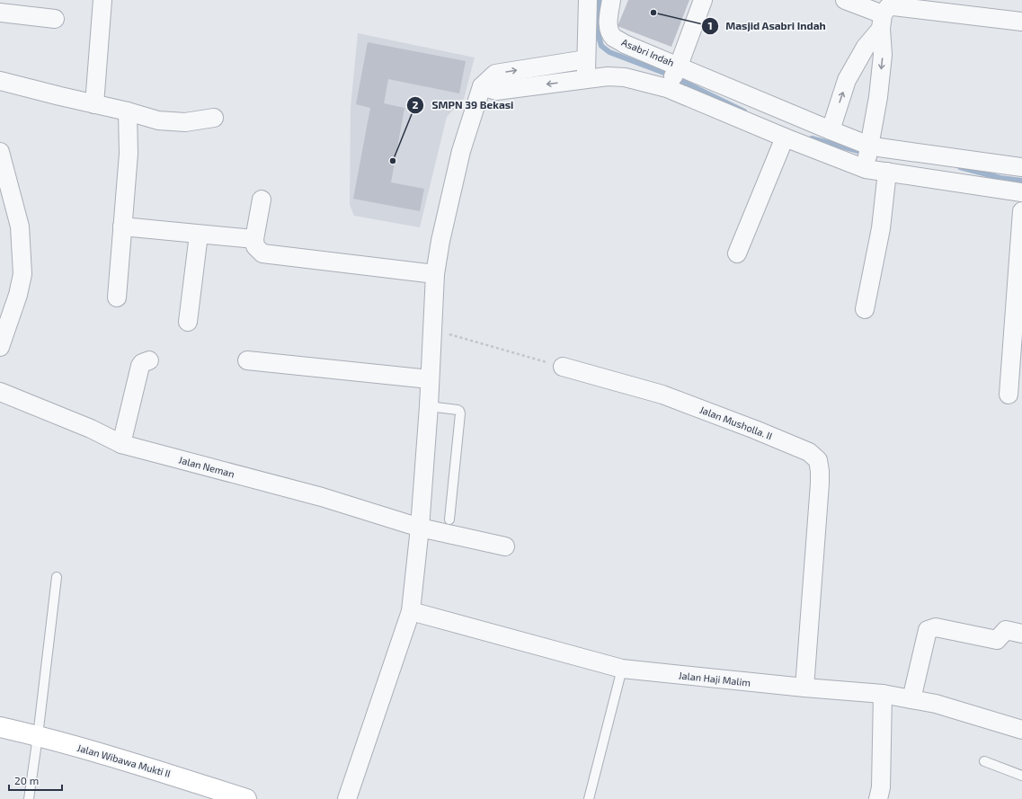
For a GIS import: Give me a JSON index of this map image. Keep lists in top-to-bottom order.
{
  "streets": {
    "main road": ["Jalan Wibawa Mukti II"],
    "street": [
      "Asabri Indah",
      "Jalan Musholla. II",
      "Jalan Neman",
      "Jalan Haji Malim"
    ]
  },
  "crossings": [
    ["Jalan Musholla. II", "Jalan Haji Malim"]
  ],
  "places": ["Masjid Asabri Indah", "SMPN 39 Bekasi"],
  "scale_bar": "20 m"
}
